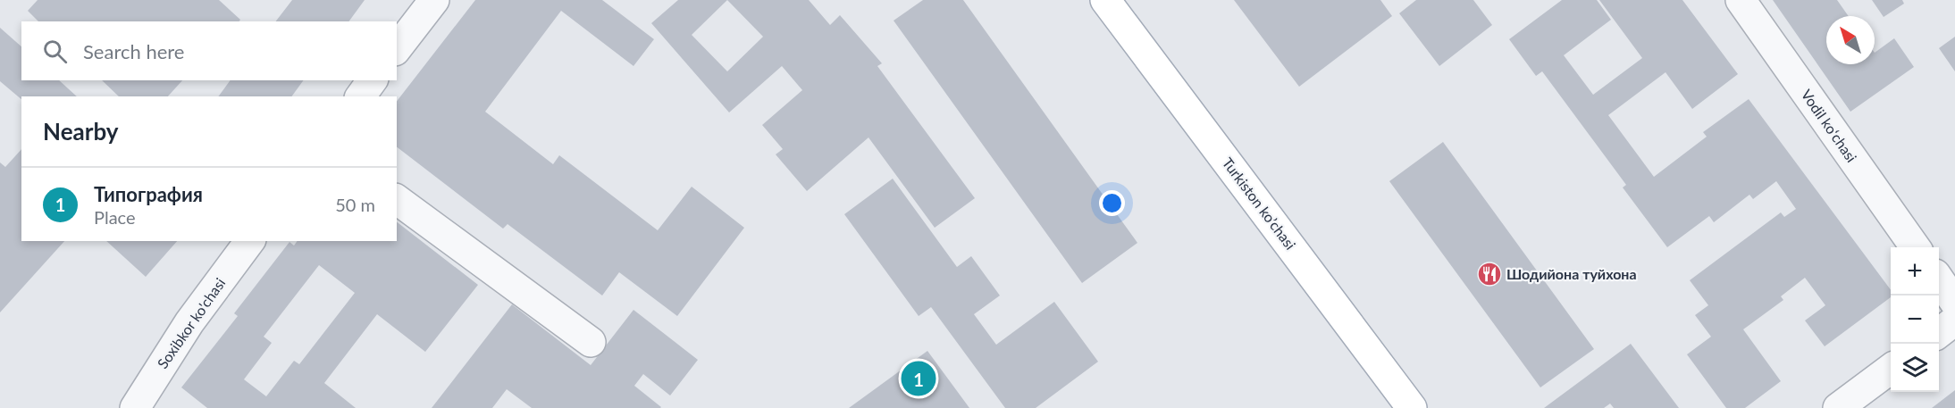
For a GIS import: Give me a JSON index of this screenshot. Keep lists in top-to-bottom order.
{
  "streets": {
    "main road": ["Turkiston ko’chasi"],
    "street": ["Vodil koʻchasi", "Soxibkor ko'chasi"]
  },
  "places": {
    "restaurant": ["Шодийона туйхона"]
  },
  "north": "top left",
  "page": {
    "search": "Search here",
    "heading": "Nearby",
    "list": [
      {
        "mark": "1",
        "name": "Типография",
        "note": "Place",
        "value": "50 m"
      }
    ],
    "map_buttons": ["+", "−"],
    "pins": "1"
  }
}
